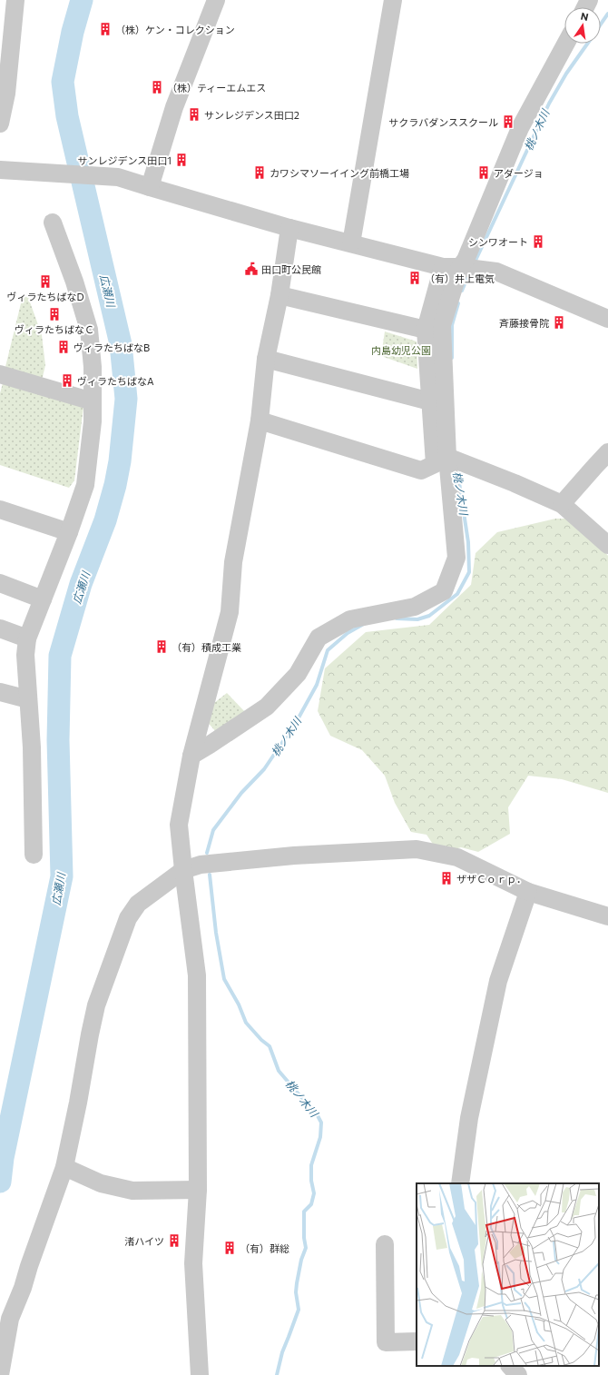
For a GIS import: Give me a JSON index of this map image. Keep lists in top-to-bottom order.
{
  "water": ["桃ノ木川", "広瀬川"],
  "parks": ["内島幼児公園"],
  "places": {
    "building": [
      "（株）ケン・コレクション",
      "（株）ティーエムエス",
      "サンレジデンス田口2",
      "サクラバダンススクール",
      "サンレジデンス田口1",
      "カワシマソーイイング前橋工場",
      "アダージョ",
      "シンワオート",
      "（有）井上電気",
      "ヴィラたちばなD",
      "ヴィラたちばなＣ",
      "斉藤接骨院",
      "ヴィラたちばなB",
      "ヴィラたちばなA",
      "（有）積成工業",
      "ザザＣｏｒｐ．",
      "渚ハイツ",
      "（有）群総"
    ],
    "public building": ["田口町公民館"]
  },
  "north": "top"
}
